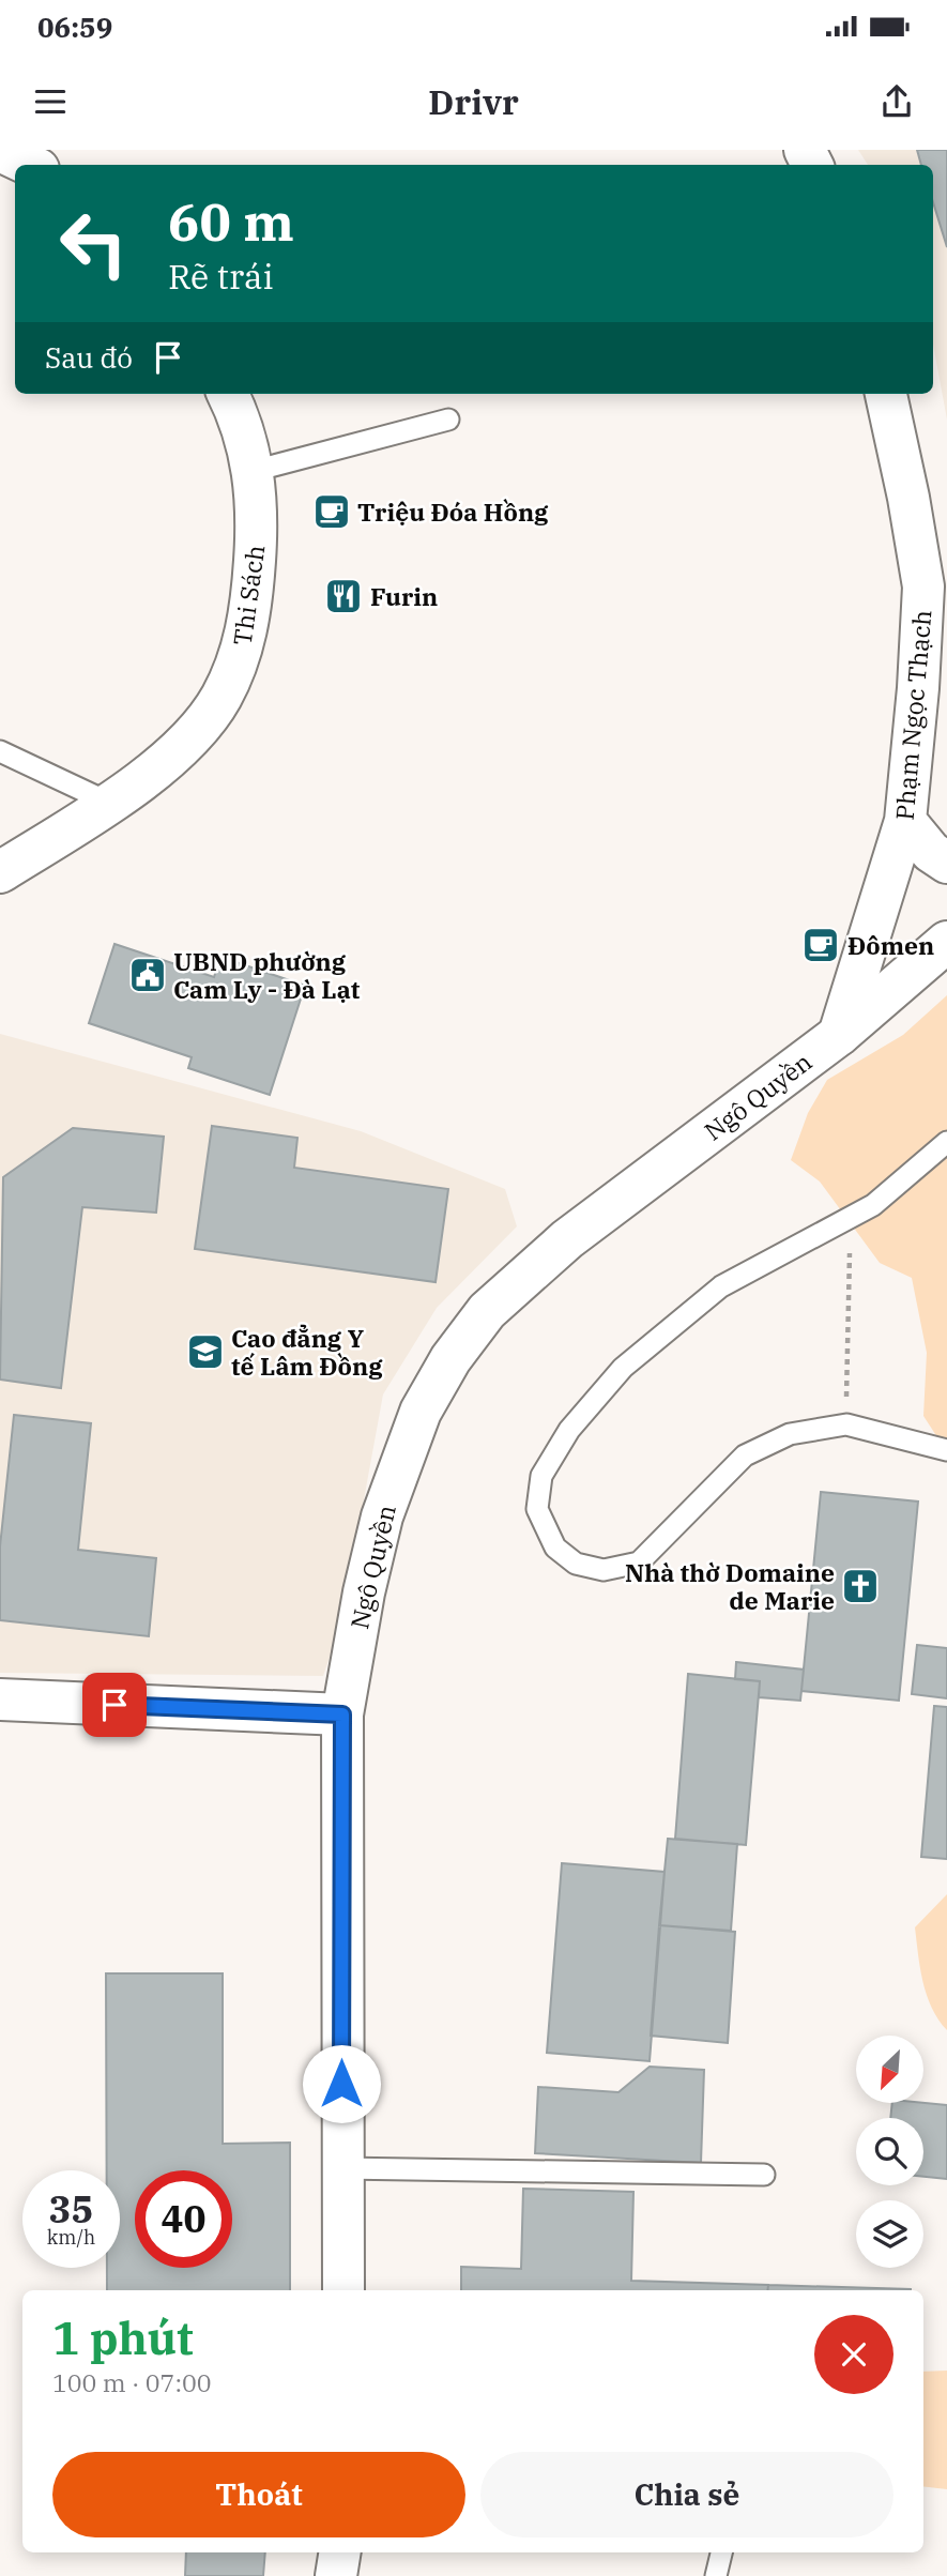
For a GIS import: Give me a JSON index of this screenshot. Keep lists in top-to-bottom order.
{
  "streets": {
    "street": ["Thi Sách", "Phạm Ngọc Thạch", "Ngô Quyền"]
  },
  "crossings": [
    ["Phạm Ngọc Thạch", "Ngô Quyền"]
  ],
  "places": {
    "cafe": ["Triệu Đóa Hồng", "Đômen"],
    "restaurant": ["Furin"],
    "public building": ["UBND phường Cam Ly - Đà Lạt"],
    "school or university": ["Cao đẳng Y tế Lâm Đồng"],
    "church": ["Nhà thờ Domaine de Marie"]
  },
  "north": "bottom left",
  "page": {
    "status": "06:59",
    "header": "Drivr",
    "turn": ["60 m", "Rẽ trái"],
    "then": "Sau đó",
    "speed": "35 km/h",
    "limit": "40",
    "heading": ["1 phút", "100 m · 07:00"],
    "buttons": ["Thoát", "Chia sẻ"]
  }
}
